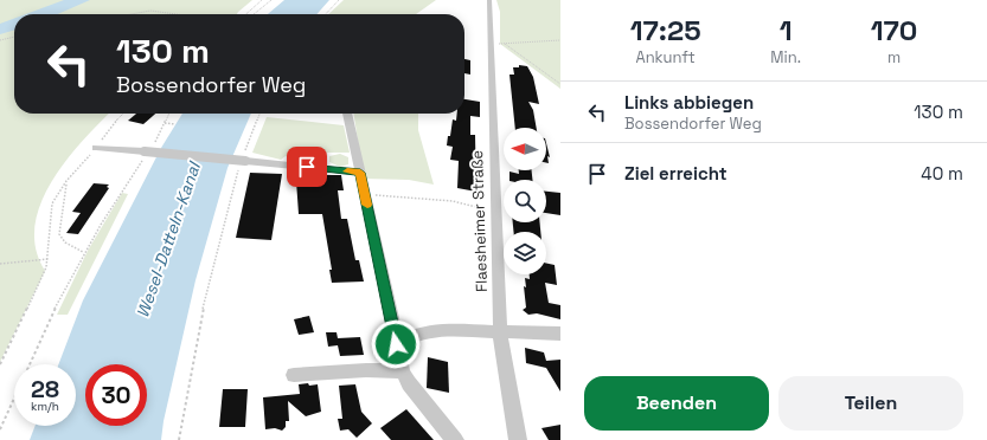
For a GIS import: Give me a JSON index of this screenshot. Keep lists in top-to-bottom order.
{
  "streets": {
    "street": ["Flaesheimer Straße"]
  },
  "water": ["Wesel-Datteln-Kanal"],
  "north": "left",
  "page": {
    "eta": [
      "17:25",
      "Ankunft",
      "1",
      "Min.",
      "170",
      "m"
    ],
    "turn": ["130 m", "Bossendorfer Weg"],
    "list": [
      {
        "name": "Links abbiegen",
        "note": "Bossendorfer Weg",
        "value": "130 m"
      },
      {
        "name": "Ziel erreicht",
        "value": "40 m"
      }
    ],
    "speed": "28 km/h",
    "limit": "30",
    "buttons": ["Beenden", "Teilen"]
  }
}
